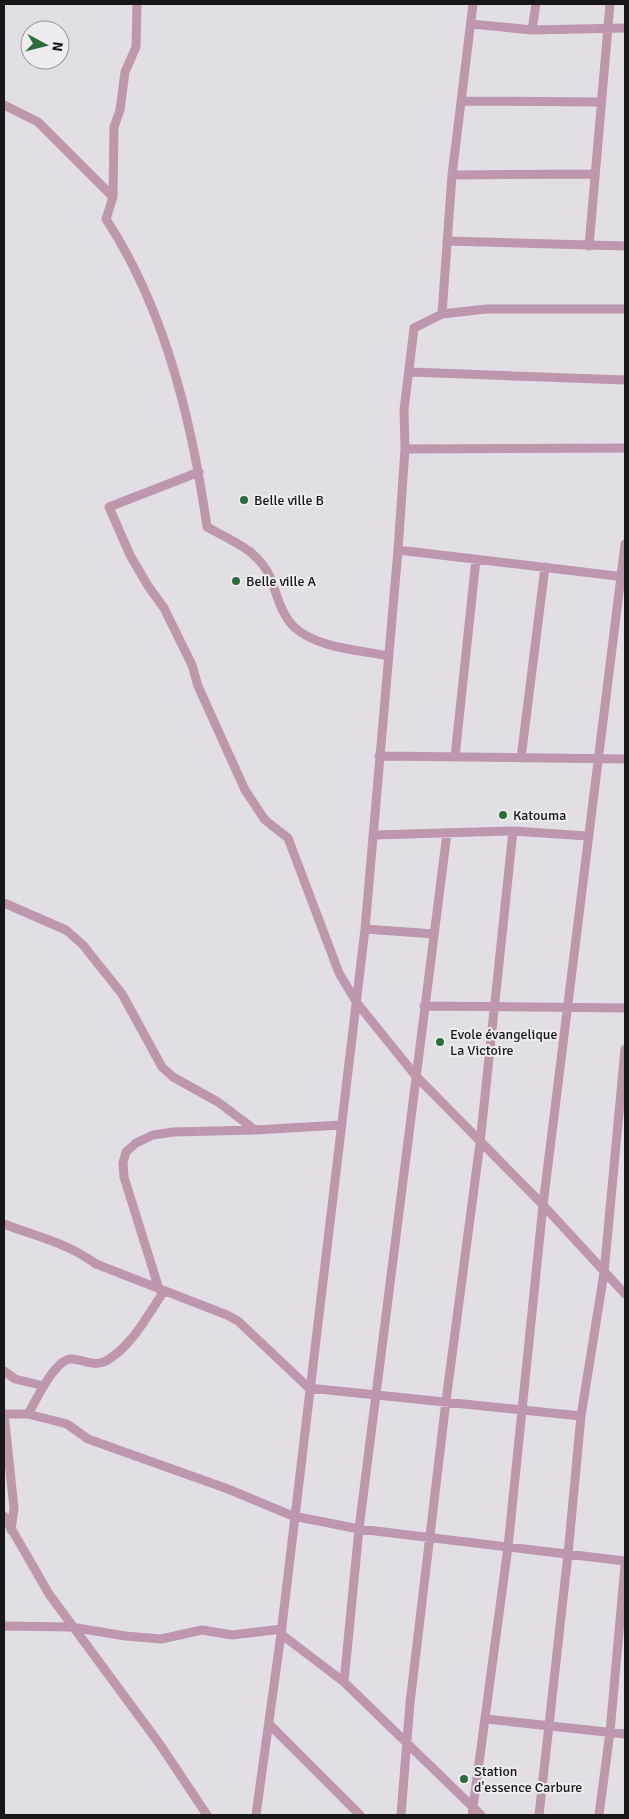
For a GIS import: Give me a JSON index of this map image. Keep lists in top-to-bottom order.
{
  "places": [
    "Belle ville B",
    "Belle ville A",
    "Katouma",
    "Evole évangelique La Victoire",
    "Station d'essence Carbure"
  ],
  "north": "right"
}
